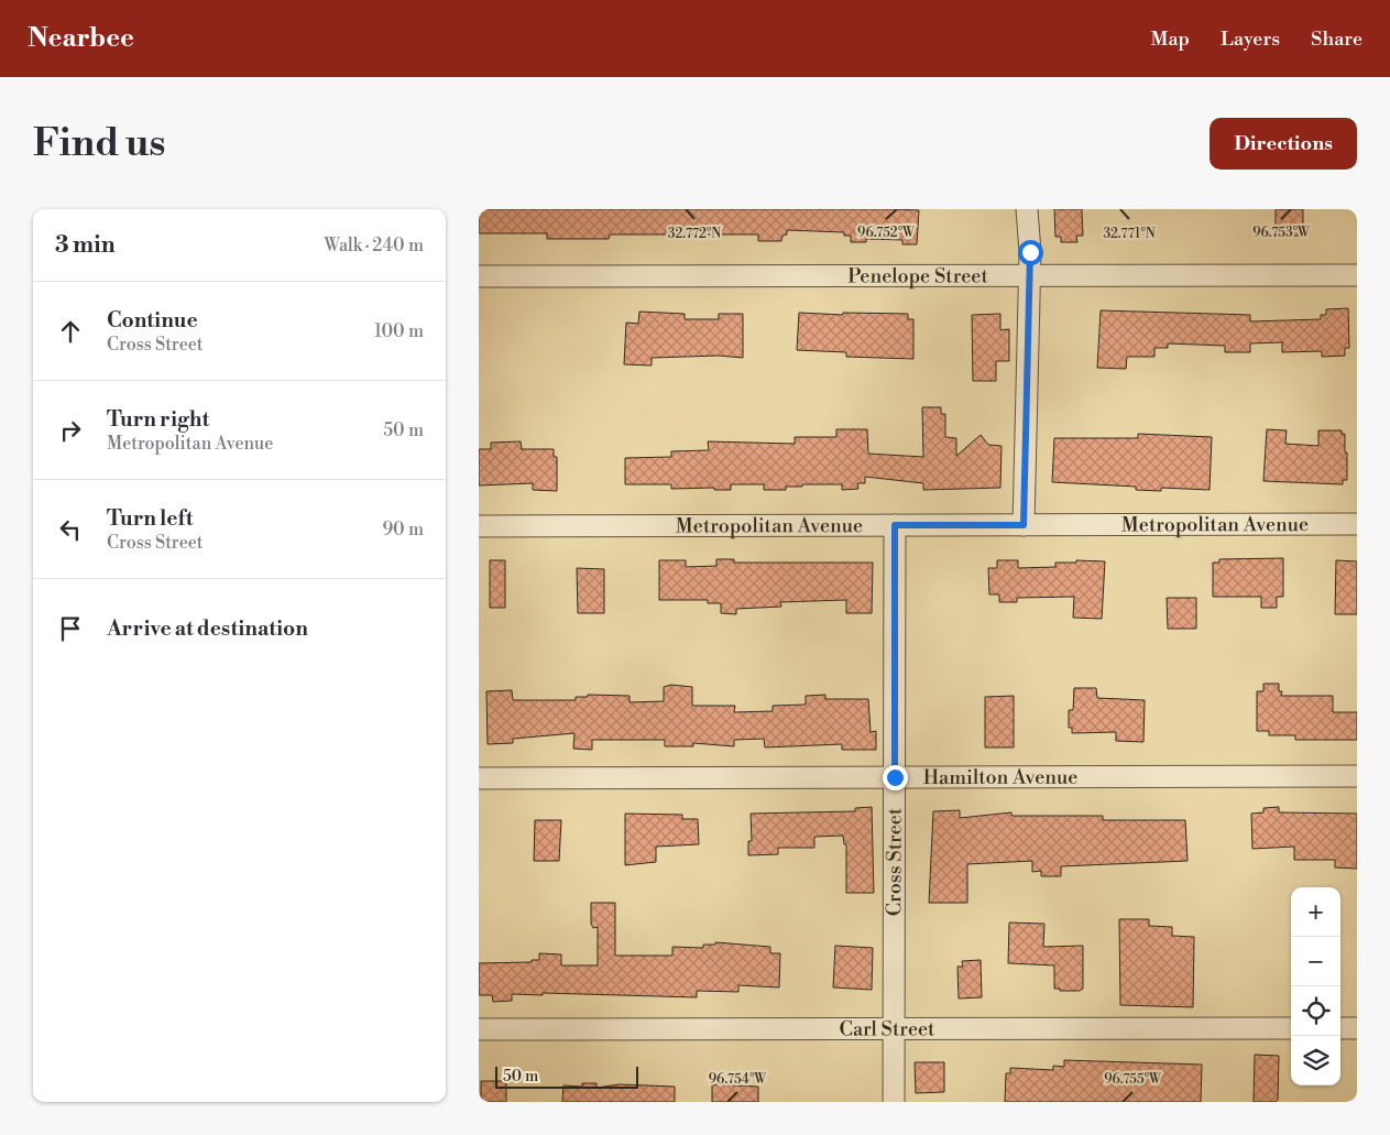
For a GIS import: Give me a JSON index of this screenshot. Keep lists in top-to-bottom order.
{
  "streets": {
    "street": [
      "Penelope Street",
      "Metropolitan Avenue",
      "Hamilton Avenue",
      "Cross Street",
      "Carl Street"
    ]
  },
  "crossings": [
    ["Metropolitan Avenue", "Cross Street"],
    ["Hamilton Avenue", "Cross Street"],
    ["Cross Street", "Carl Street"]
  ],
  "scale_bar": "50 m",
  "page": {
    "header": "Nearbee",
    "nav": ["Map", "Layers", "Share"],
    "buttons": "Directions",
    "title": "Find us",
    "heading": ["3 min", "Walk · 240 m"],
    "list": [
      ["Continue", "Cross Street", "100 m"],
      ["Turn right", "Metropolitan Avenue", "50 m"],
      ["Turn left", "Cross Street", "90 m"],
      "Arrive at destination"
    ],
    "map_buttons": ["+", "−"],
    "scale": "50 m"
  },
  "coordinates": [
    "96.752°W",
    "96.753°W",
    "32.772°N",
    "32.771°N",
    "96.754°W",
    "96.755°W"
  ]
}
